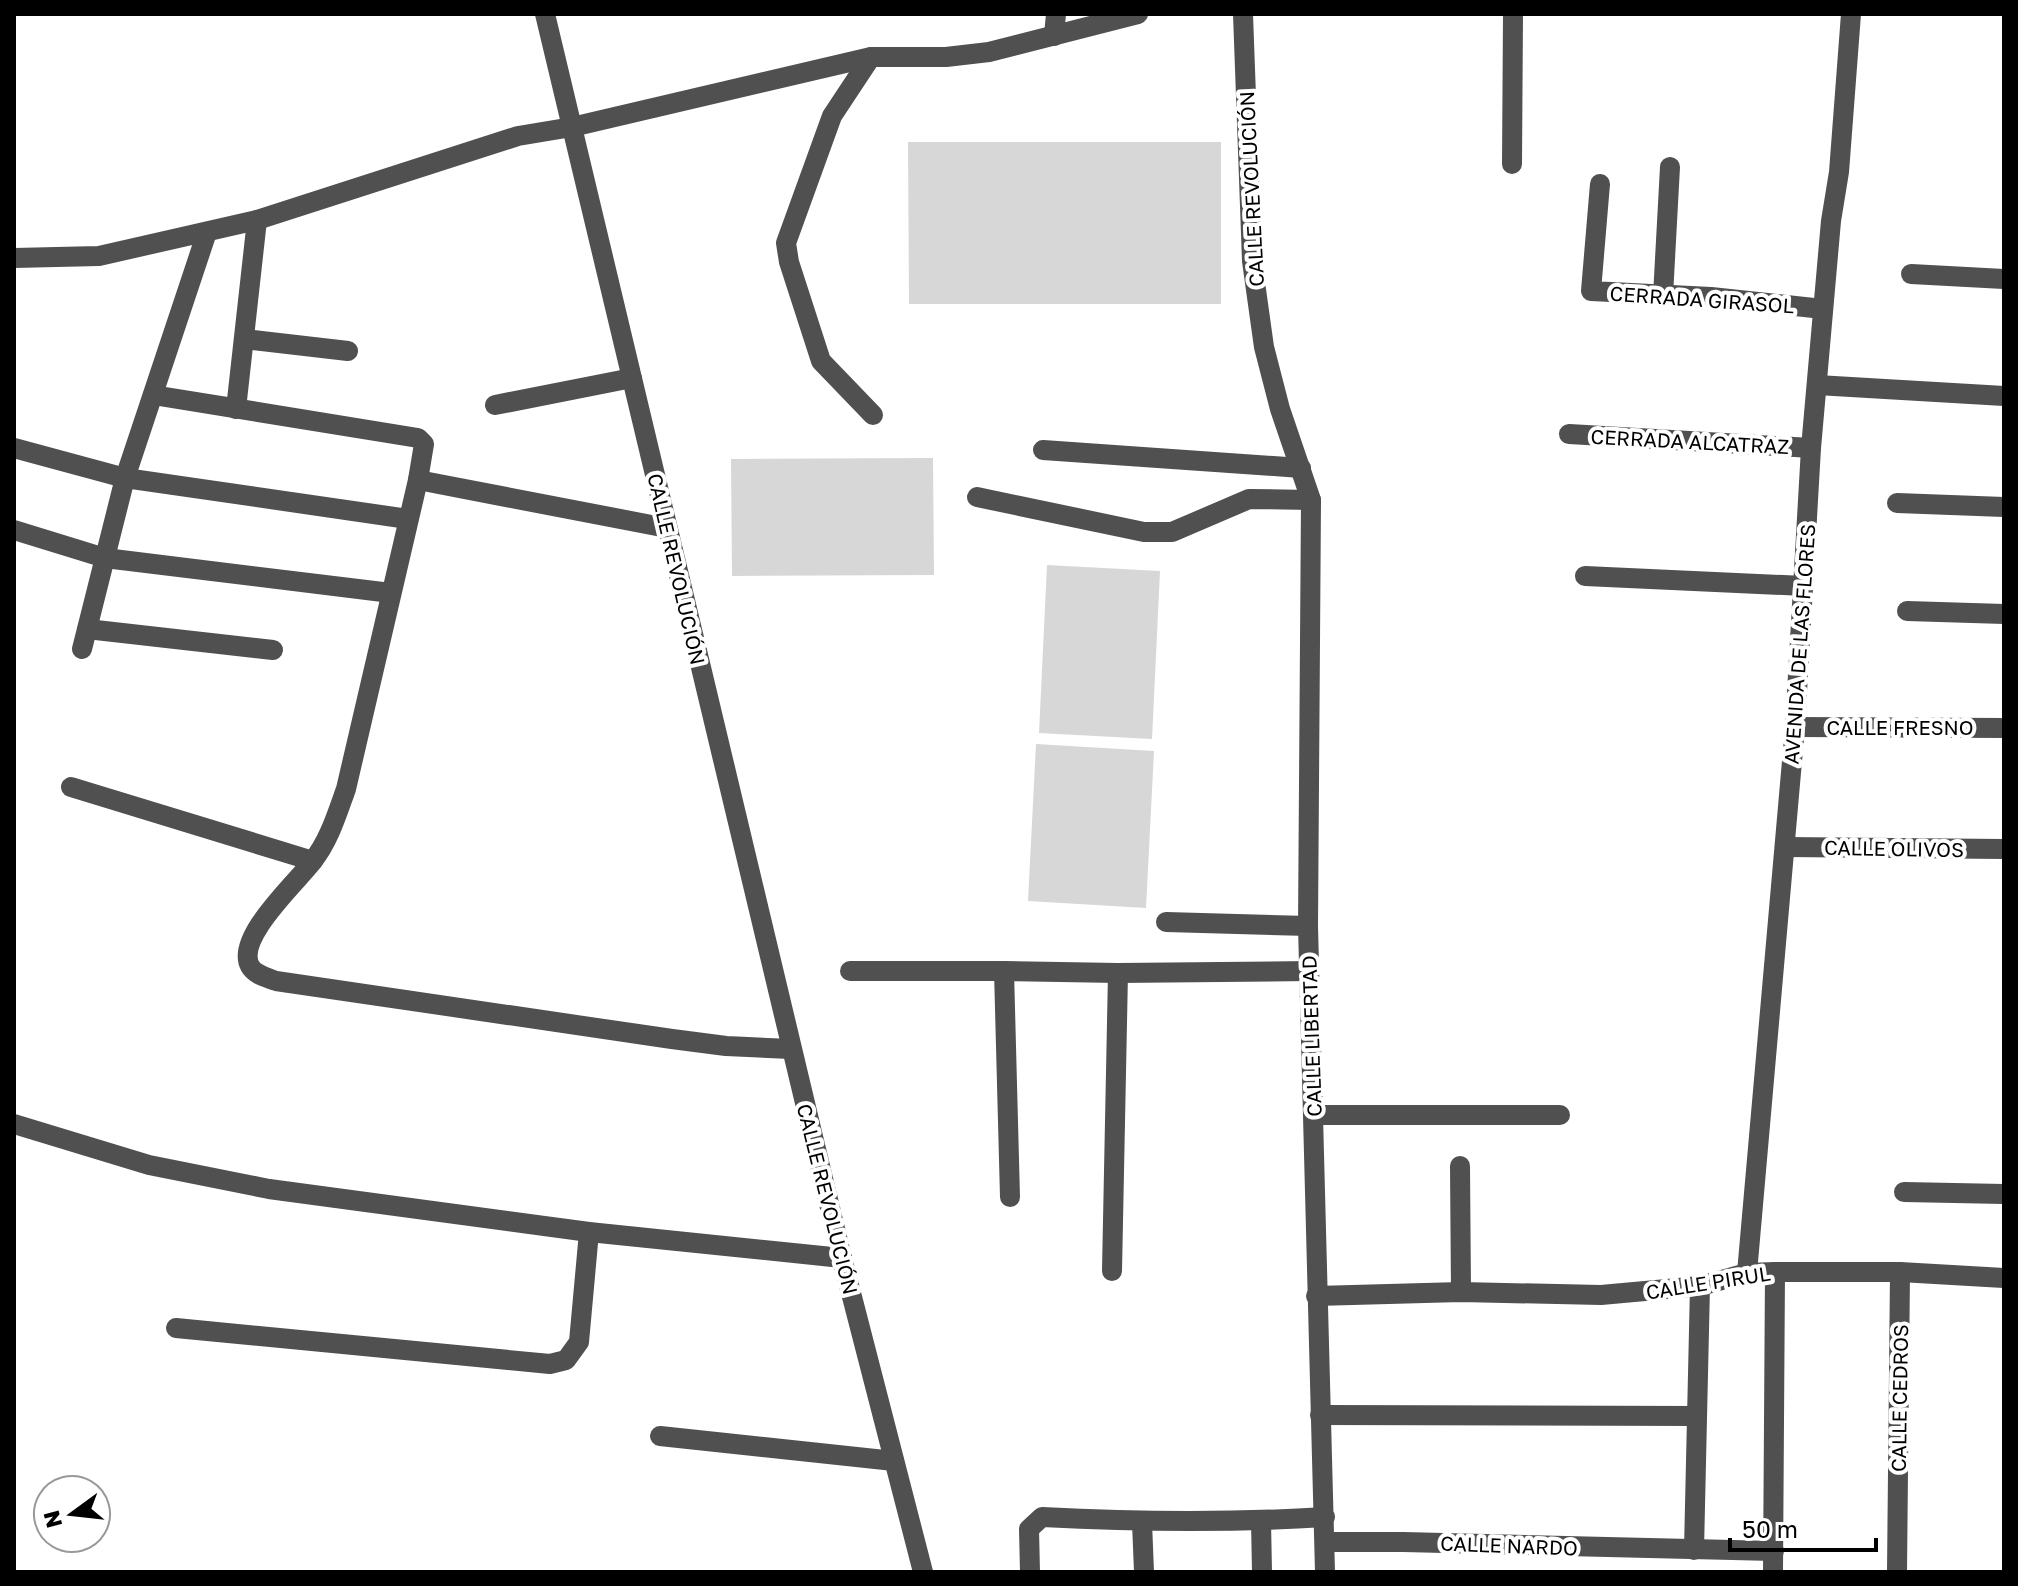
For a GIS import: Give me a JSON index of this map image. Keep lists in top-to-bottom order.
{
  "streets": {
    "street": [
      "CALLE REVOLUCIÓN",
      "CERRADA GIRASOL",
      "CERRADA ALCATRAZ",
      "AVENIDA DE LAS FLORES",
      "CALLE FRESNO",
      "CALLE OLIVOS",
      "CALLE LIBERTAD",
      "CALLE PIRUL",
      "CALLE CEDROS",
      "CALLE NARDO"
    ]
  },
  "crossings": [
    ["CALLE REVOLUCIÓN", "CALLE LIBERTAD"],
    ["CERRADA GIRASOL", "AVENIDA DE LAS FLORES"],
    ["CERRADA ALCATRAZ", "AVENIDA DE LAS FLORES"],
    ["AVENIDA DE LAS FLORES", "CALLE FRESNO"],
    ["AVENIDA DE LAS FLORES", "CALLE OLIVOS"],
    ["AVENIDA DE LAS FLORES", "CALLE PIRUL"],
    ["CALLE LIBERTAD", "CALLE PIRUL"],
    ["CALLE LIBERTAD", "CALLE NARDO"],
    ["CALLE PIRUL", "CALLE CEDROS"]
  ],
  "scale_bar": "50 m",
  "north": "left"
}
